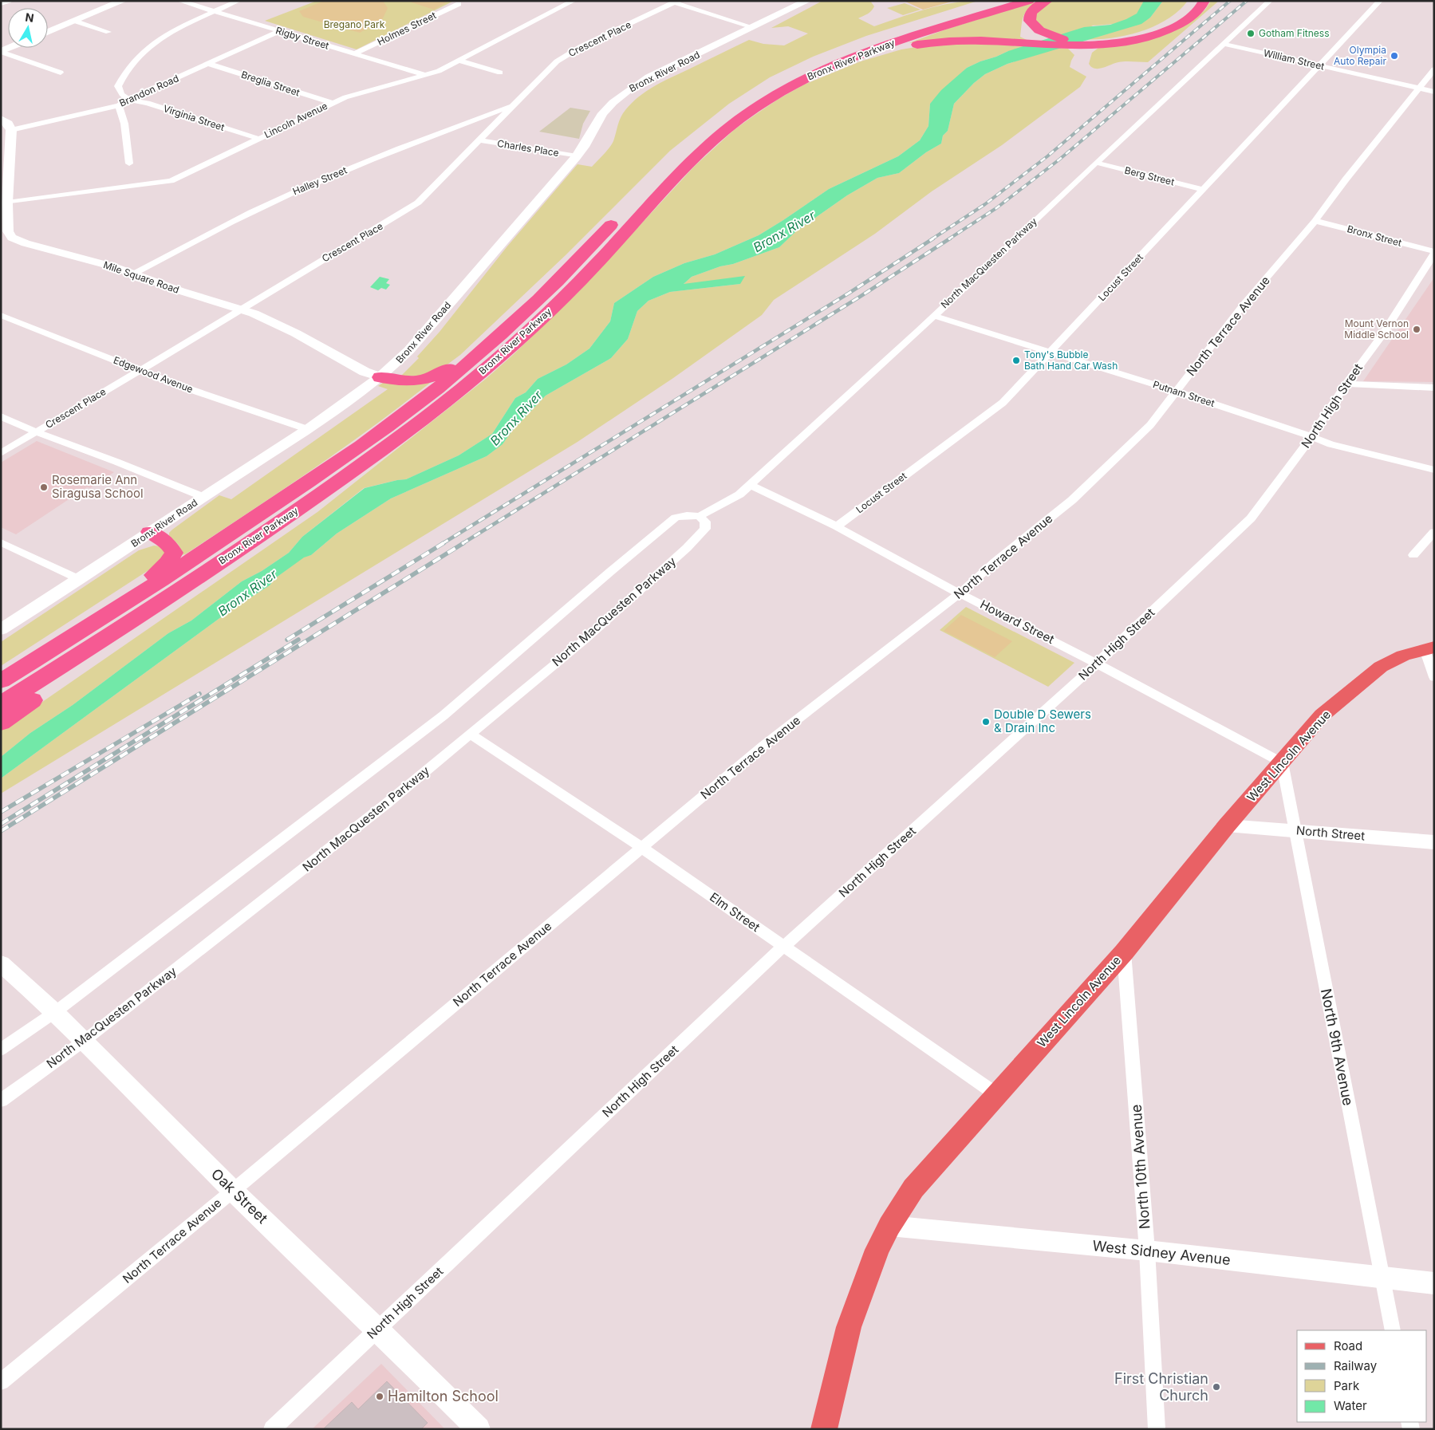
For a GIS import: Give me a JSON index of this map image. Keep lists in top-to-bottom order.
{
  "streets": {
    "highway": ["Bronx River Parkway"],
    "main road": ["West Lincoln Avenue"],
    "street": [
      "Holmes Street",
      "Rigby Street",
      "Crescent Place",
      "William Street",
      "Bronx River Road",
      "Breglia Street",
      "Brandon Road",
      "Virginia Street",
      "Lincoln Avenue",
      "Charles Place",
      "Berg Street",
      "Halley Street",
      "Bronx Street",
      "North MacQuesten Parkway",
      "Mile Square Road",
      "Locust Street",
      "North Terrace Avenue",
      "Edgewood Avenue",
      "Putnam Street",
      "North High Street",
      "Howard Street",
      "North Street",
      "Elm Street",
      "North 9th Avenue",
      "North 10th Avenue",
      "Oak Street",
      "West Sidney Avenue"
    ]
  },
  "crossings": [
    ["Holmes Street", "Rigby Street"],
    ["Rigby Street", "Brandon Road"],
    ["Rigby Street", "Lincoln Avenue"],
    ["Crescent Place", "Charles Place"],
    ["Crescent Place", "Halley Street"],
    ["Crescent Place", "Mile Square Road"],
    ["Crescent Place", "Edgewood Avenue"],
    ["William Street", "North MacQuesten Parkway"],
    ["William Street", "Locust Street"],
    ["William Street", "North Terrace Avenue"],
    ["Bronx River Road", "Charles Place"],
    ["Bronx River Road", "Mile Square Road"],
    ["Bronx River Road", "Edgewood Avenue"],
    ["Breglia Street", "Brandon Road"],
    ["Breglia Street", "Lincoln Avenue"],
    ["Brandon Road", "Virginia Street"],
    ["Brandon Road", "Mile Square Road"],
    ["Virginia Street", "Lincoln Avenue"],
    ["Lincoln Avenue", "Mile Square Road"],
    ["Berg Street", "North MacQuesten Parkway"],
    ["Berg Street", "Locust Street"],
    ["Halley Street", "Mile Square Road"],
    ["Bronx Street", "North Terrace Avenue"],
    ["Bronx Street", "North High Street"],
    ["North MacQuesten Parkway", "Putnam Street"],
    ["North MacQuesten Parkway", "Howard Street"],
    ["North MacQuesten Parkway", "Elm Street"],
    ["North MacQuesten Parkway", "Oak Street"],
    ["Locust Street", "Putnam Street"],
    ["Locust Street", "Howard Street"],
    ["North Terrace Avenue", "Putnam Street"],
    ["North Terrace Avenue", "Howard Street"],
    ["North Terrace Avenue", "Elm Street"],
    ["North Terrace Avenue", "Oak Street"],
    ["Putnam Street", "North High Street"],
    ["North High Street", "Howard Street"],
    ["North High Street", "Elm Street"],
    ["North High Street", "Oak Street"],
    ["Howard Street", "West Lincoln Avenue"],
    ["Howard Street", "North 9th Avenue"],
    ["West Lincoln Avenue", "North Street"],
    ["West Lincoln Avenue", "Elm Street"],
    ["West Lincoln Avenue", "North 9th Avenue"],
    ["West Lincoln Avenue", "North 10th Avenue"],
    ["West Lincoln Avenue", "West Sidney Avenue"],
    ["North Street", "North 9th Avenue"],
    ["North 9th Avenue", "West Sidney Avenue"],
    ["North 10th Avenue", "West Sidney Avenue"]
  ],
  "water": ["Bronx River"],
  "parks": ["Bregano Park"],
  "places": [
    "Gotham Fitness",
    "Olympia Auto Repair",
    "Mount Vernon Middle School",
    "Tony's Bubble Bath Hand Car Wash",
    "Rosemarie Ann Siragusa School",
    "Double D Sewers & Drain Inc",
    "First Christian Church",
    "Hamilton School"
  ],
  "legend": [
    "Road",
    "Railway",
    "Park",
    "Water"
  ],
  "north": "top"
}
